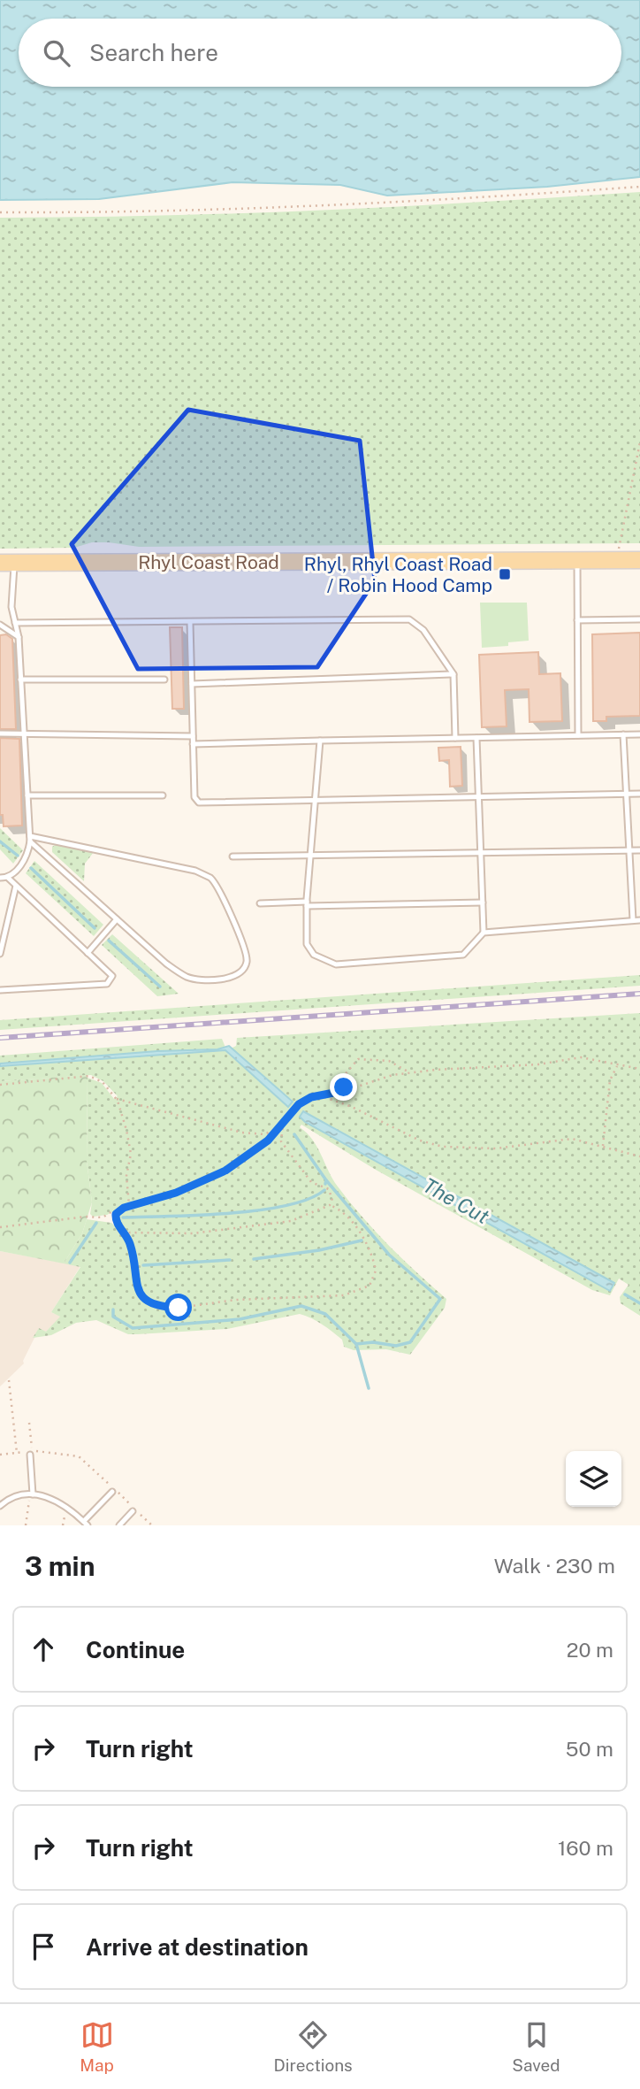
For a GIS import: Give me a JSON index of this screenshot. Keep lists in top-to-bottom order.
{
  "streets": {
    "main road": ["Rhyl Coast Road"]
  },
  "water": ["The Cut"],
  "places": {
    "transit": ["Rhyl, Rhyl Coast Road / Robin Hood Camp"]
  },
  "page": {
    "search": "Search here",
    "heading": ["3 min", "Walk · 230 m"],
    "list": [
      ["Continue", "20 m"],
      ["Turn right", "50 m"],
      ["Turn right", "160 m"],
      "Arrive at destination"
    ],
    "nav": ["Map", "Directions", "Saved"]
  }
}
